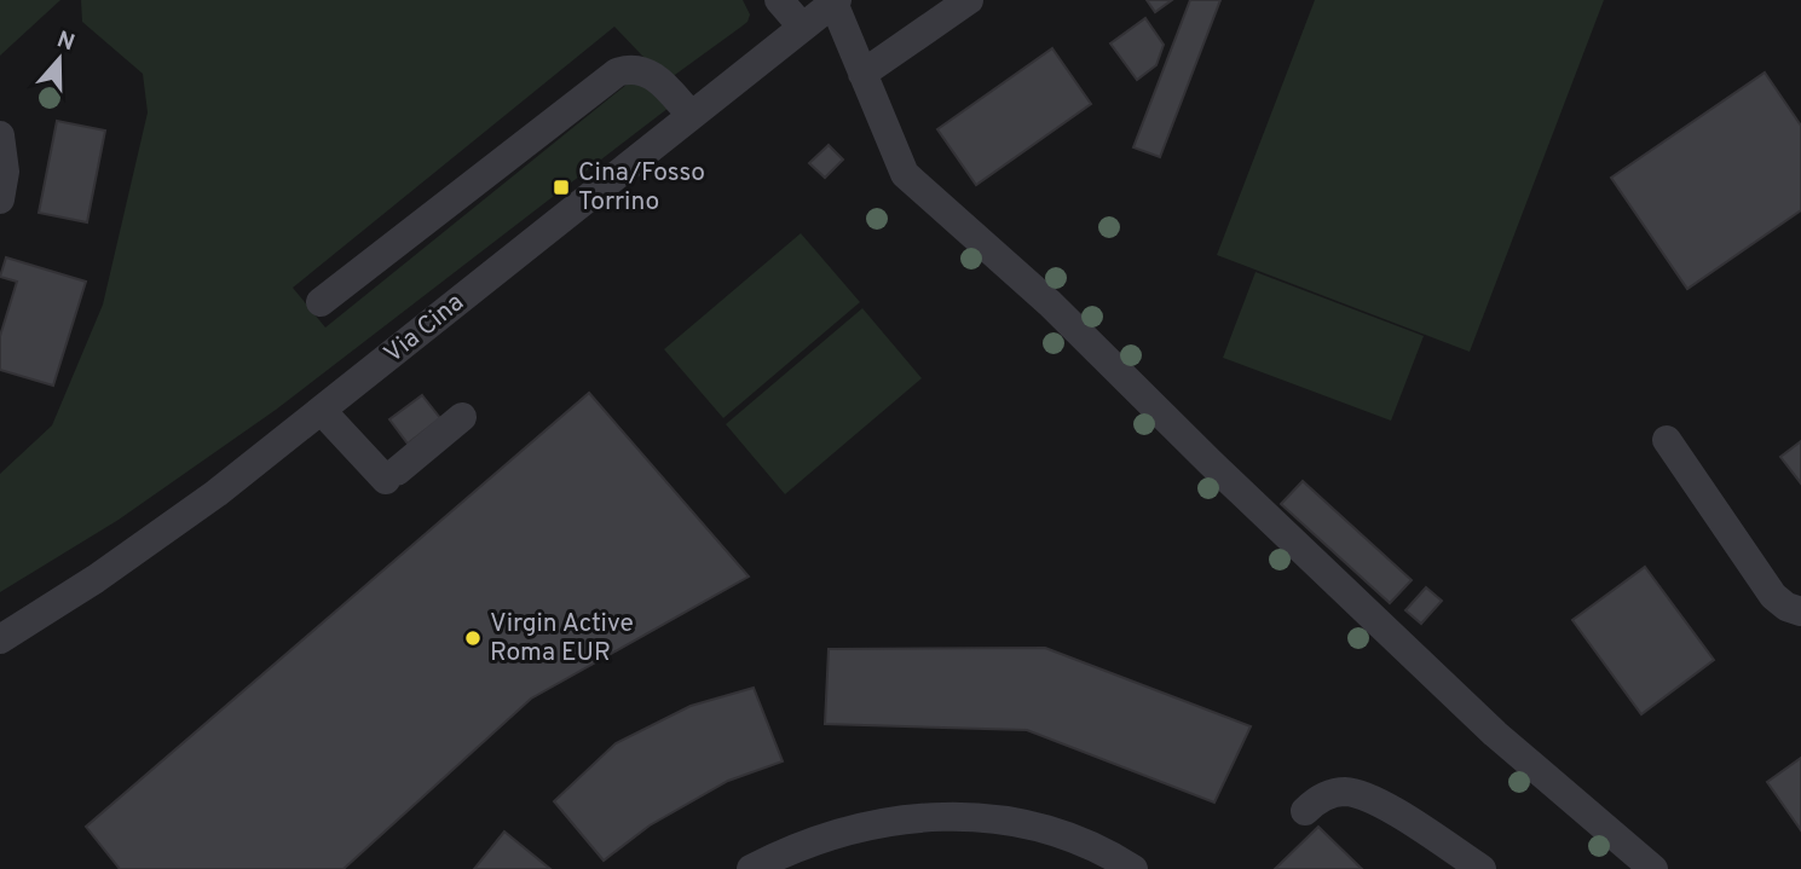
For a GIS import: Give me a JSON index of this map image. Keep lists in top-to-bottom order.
{
  "streets": {
    "street": ["Via Cina"]
  },
  "places": {
    "transit": ["Cina/Fosso Torrino"],
    "other": ["Virgin Active Roma EUR"]
  },
  "north": "top"
}
